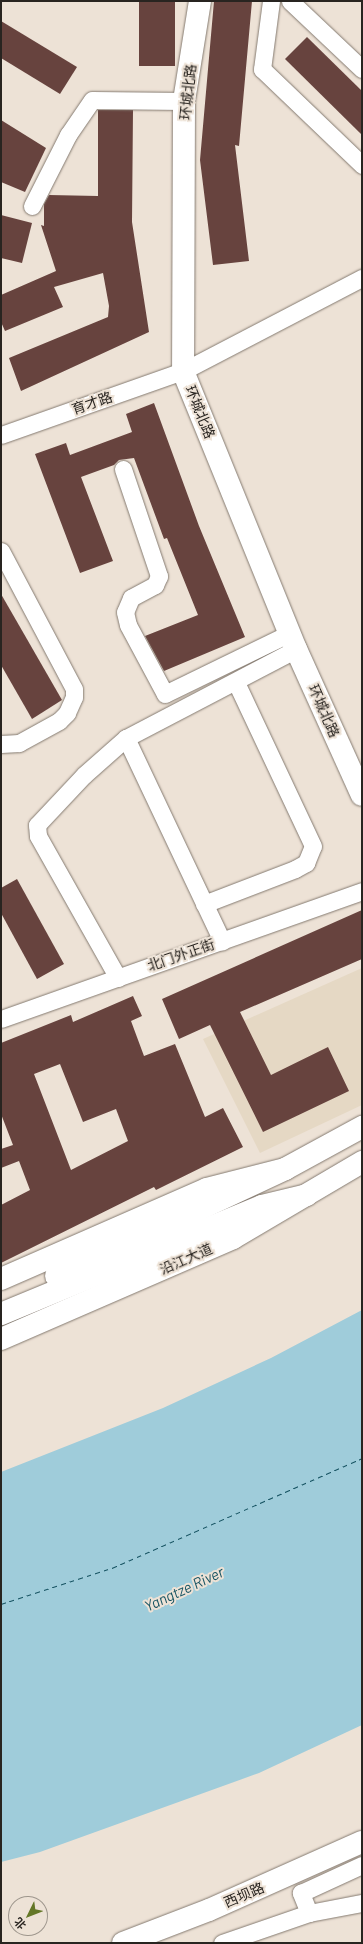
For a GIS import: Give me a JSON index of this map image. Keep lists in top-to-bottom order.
{
  "streets": {
    "main road": ["环城北路", "沿江大道", "西坝路"],
    "street": ["育才路", "北门外正街"]
  },
  "crossings": [
    ["环城北路", "育才路"]
  ],
  "water": ["Yangtze River"],
  "north": "bottom left"
}
